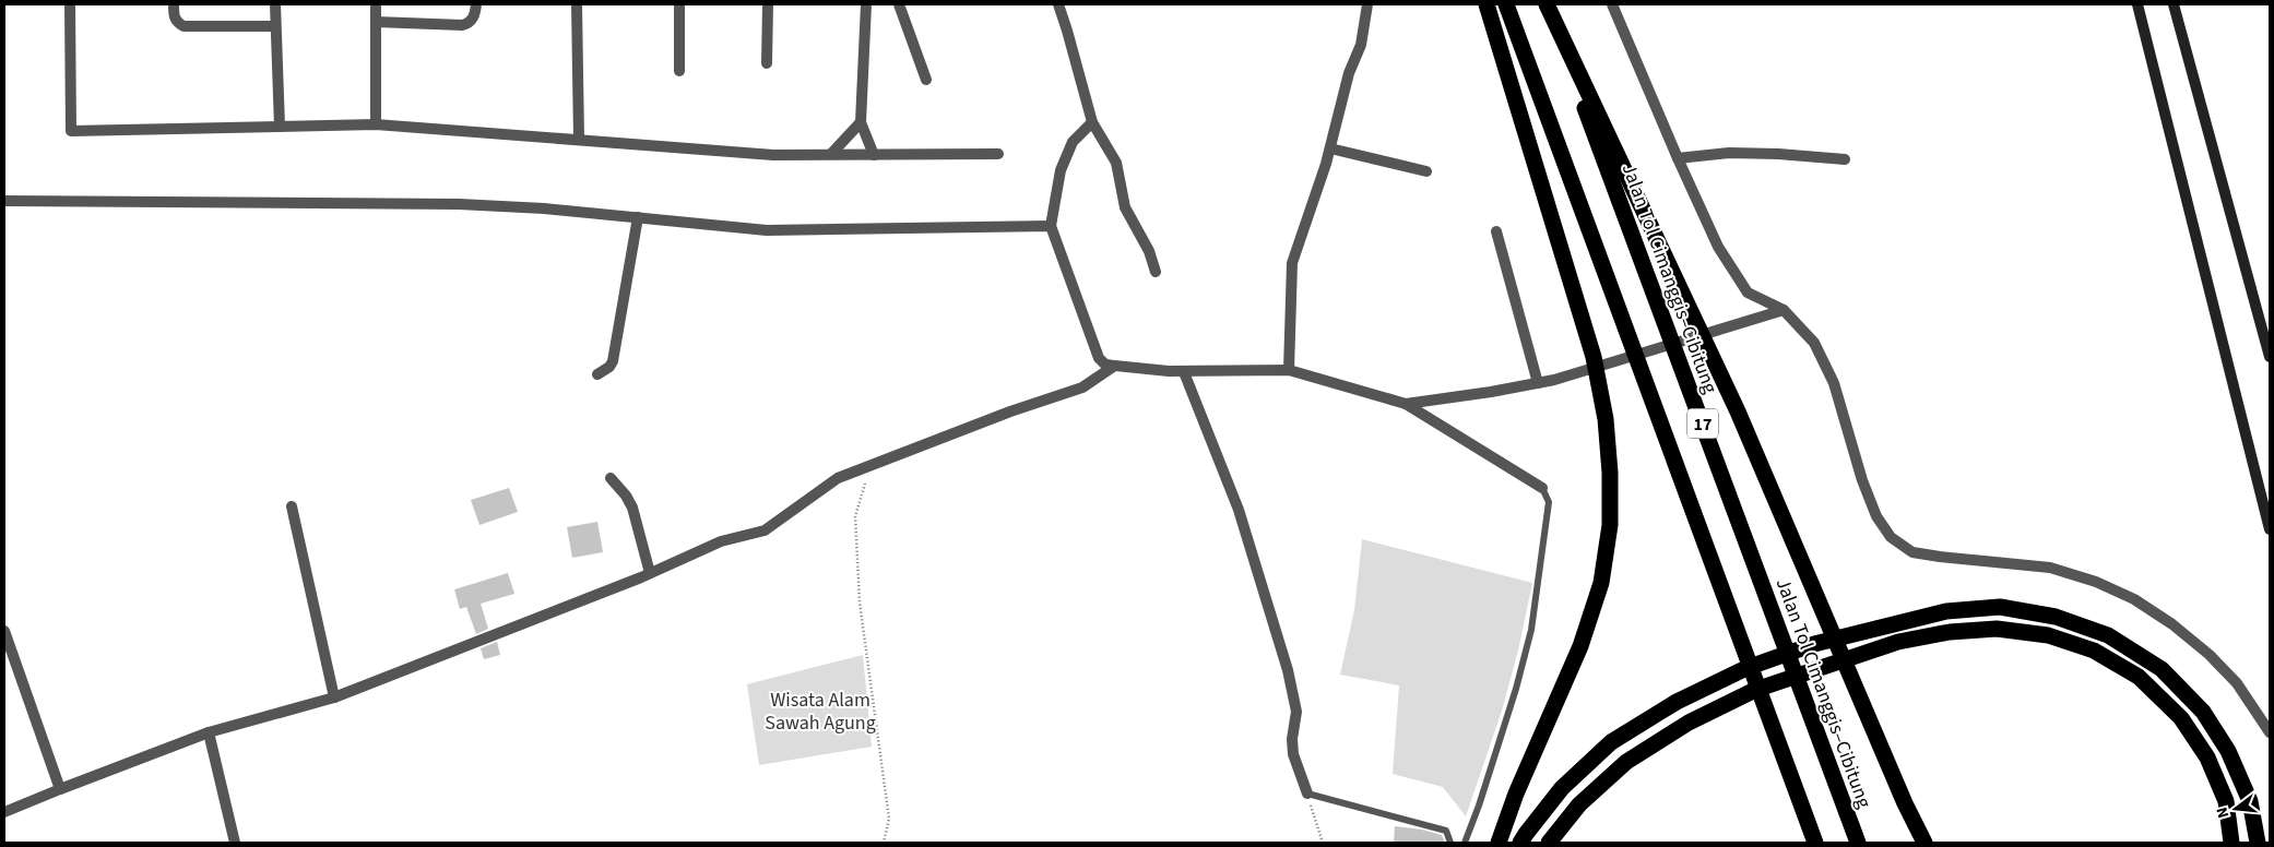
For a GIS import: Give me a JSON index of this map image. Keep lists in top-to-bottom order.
{
  "streets": {
    "highway": ["Jalan Tol Cimanggis–Cibitung", "17"]
  },
  "parks": ["Wisata Alam Sawah Agung"],
  "north": "left"
}
